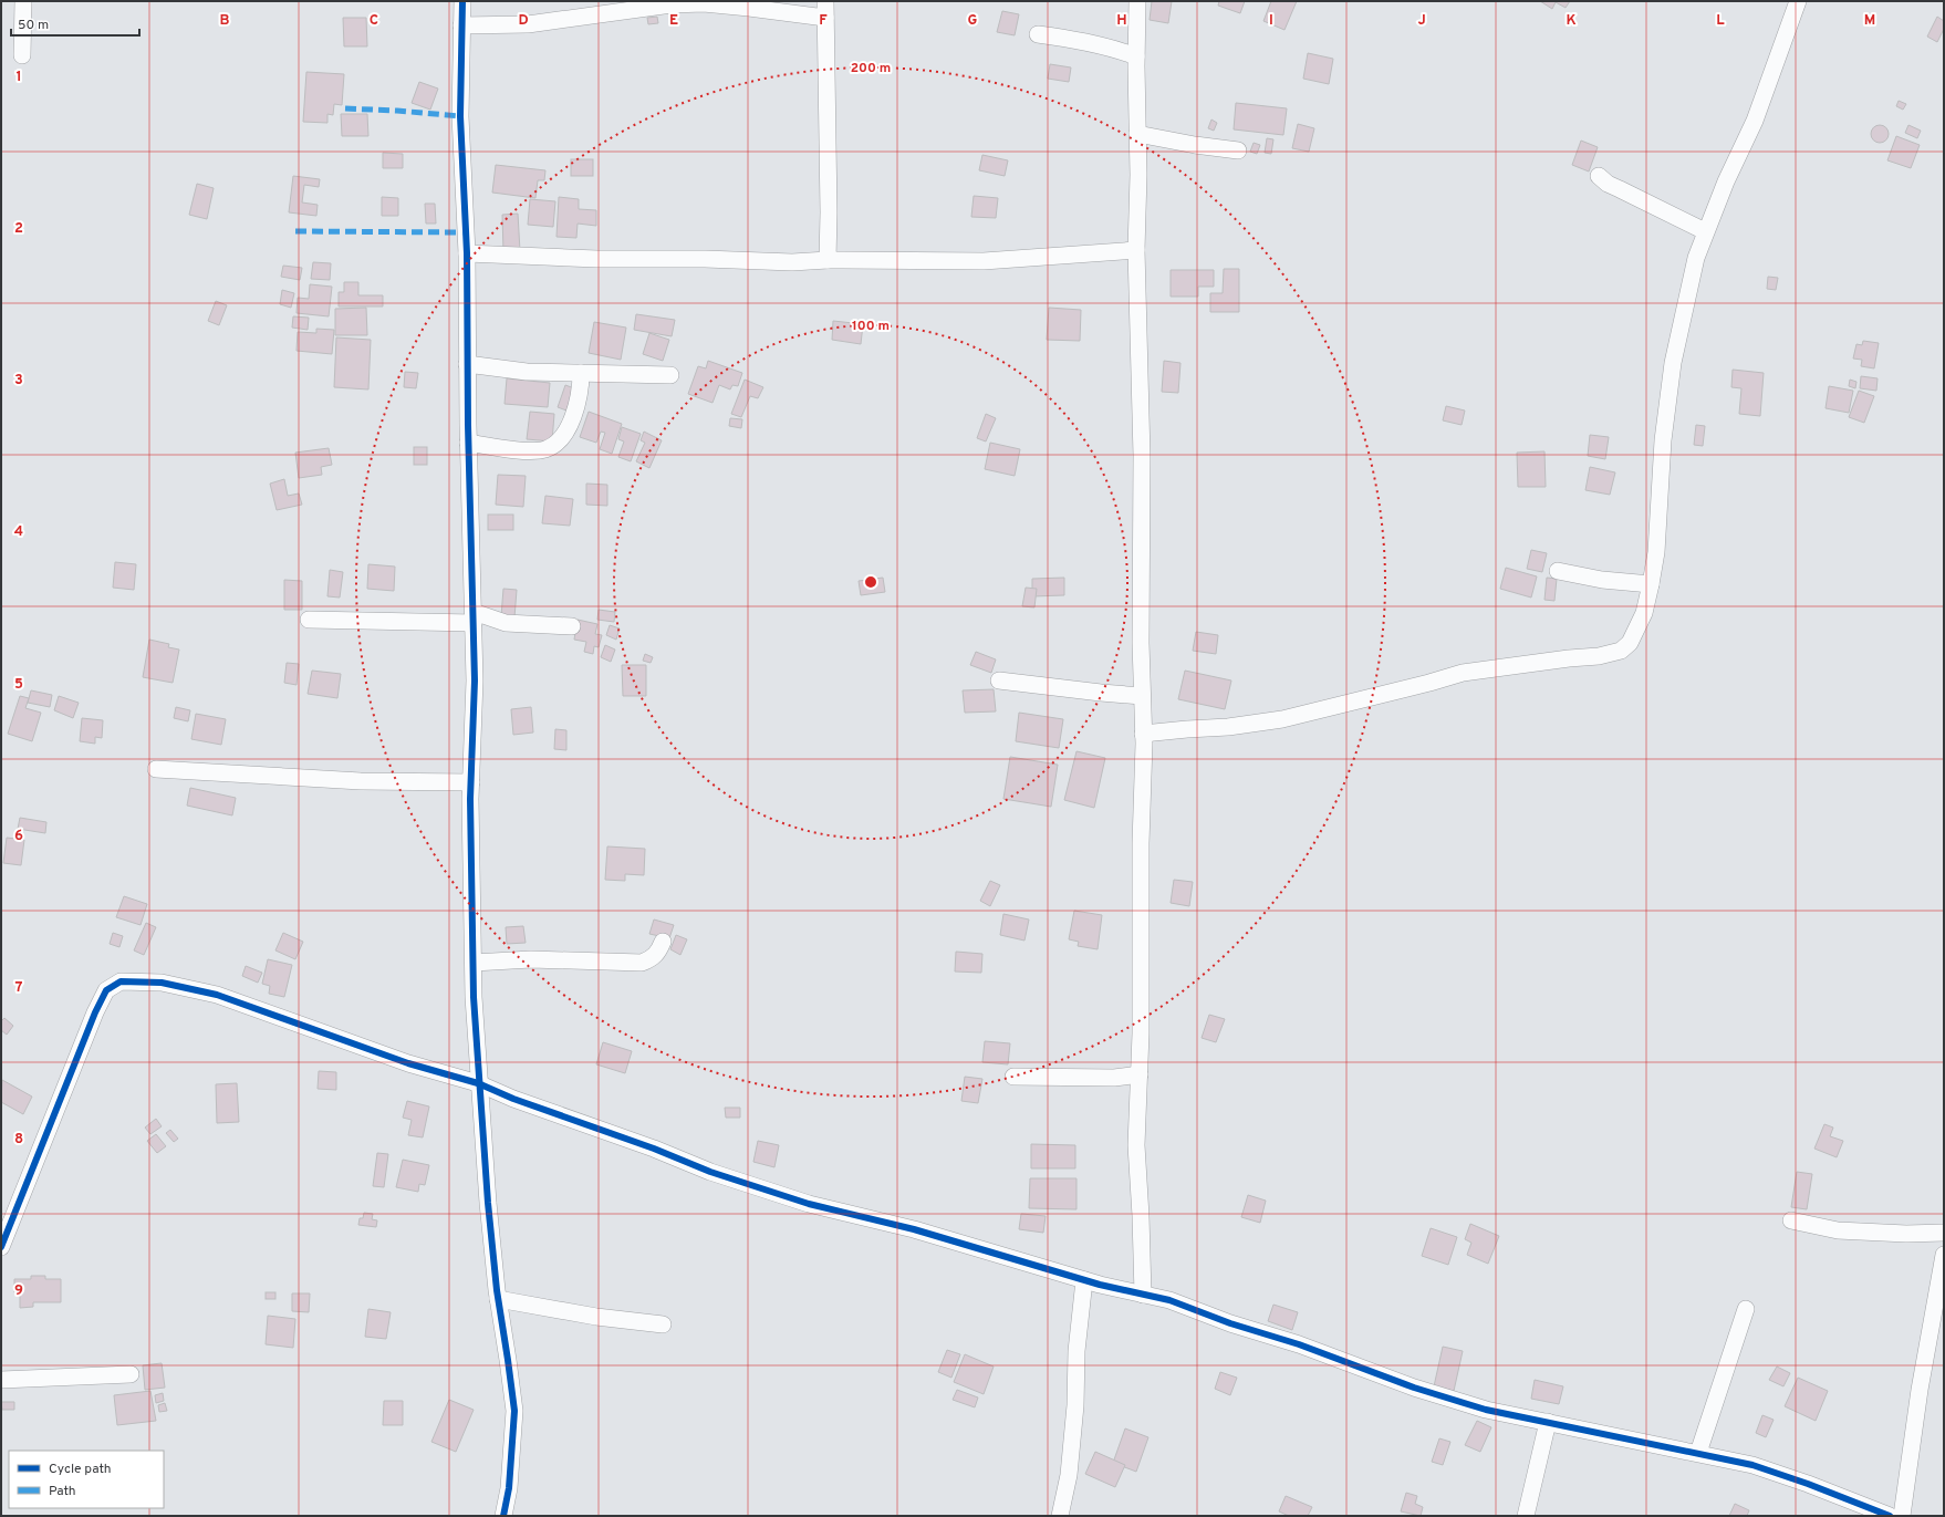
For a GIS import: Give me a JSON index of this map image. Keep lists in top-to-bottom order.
{
  "legend": ["Cycle path", "Path"],
  "scale_bar": "50 m",
  "grid": {
    "columns": [
      "B",
      "C",
      "D",
      "E",
      "F",
      "G",
      "H",
      "I",
      "J",
      "K",
      "L",
      "M"
    ],
    "rows": [
      "1",
      "2",
      "3",
      "4",
      "5",
      "6",
      "7",
      "8",
      "9"
    ]
  },
  "rings": ["200 m", "100 m"]
}
